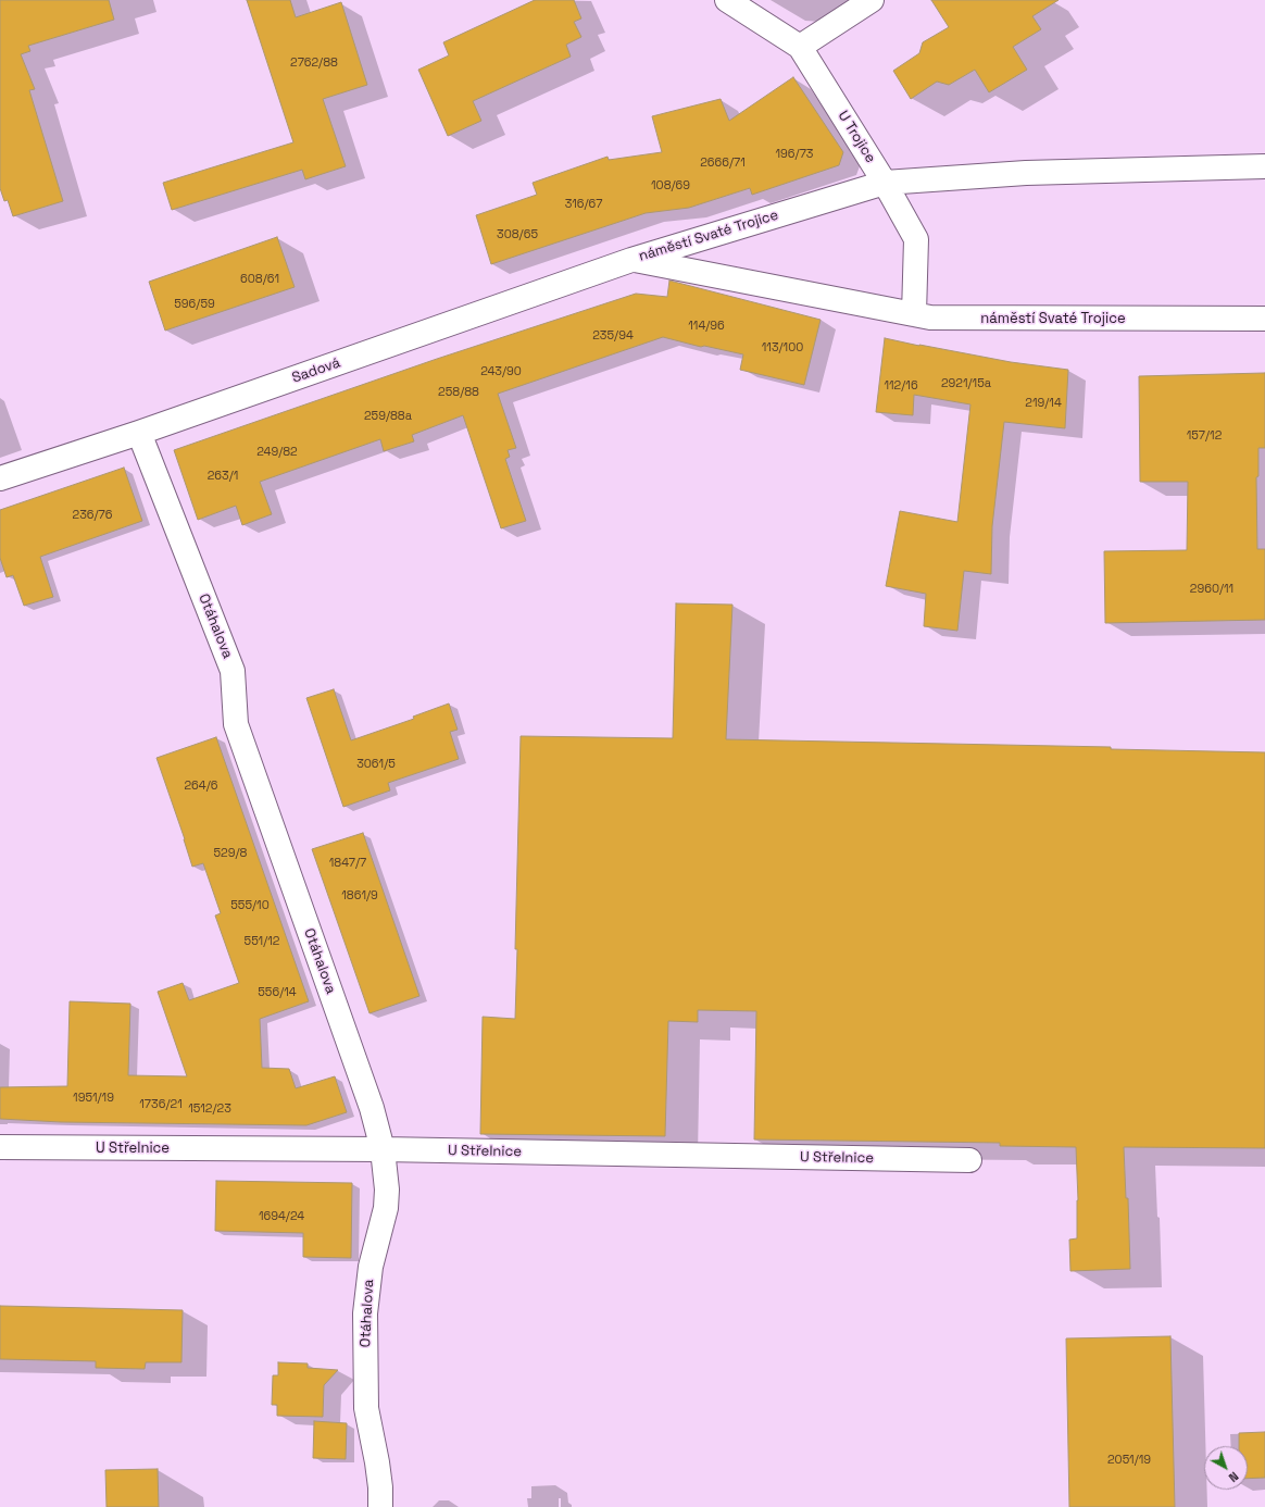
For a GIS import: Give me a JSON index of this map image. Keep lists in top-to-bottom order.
{
  "streets": {
    "street": [
      "U Trojice",
      "náměstí Svaté Trojice",
      "Sadová",
      "Otáhalova",
      "U Střelnice"
    ]
  },
  "crossings": [
    ["U Trojice", "náměstí Svaté Trojice"],
    ["náměstí Svaté Trojice", "Sadová"],
    ["Sadová", "Otáhalova"],
    ["Otáhalova", "U Střelnice"]
  ],
  "house_numbers": [
    "2762/88",
    "196/73",
    "2666/71",
    "108/69",
    "316/67",
    "308/65",
    "608/61",
    "596/59",
    "114/96",
    "235/94",
    "113/100",
    "243/90",
    "2921/15a",
    "112/16",
    "258/88",
    "219/14",
    "259/88a",
    "157/12",
    "249/82",
    "263/1",
    "236/76",
    "2960/11",
    "3061/5",
    "264/6",
    "529/8",
    "1847/7",
    "1861/9",
    "555/10",
    "551/12",
    "556/14",
    "1951/19",
    "1736/21",
    "1512/23",
    "1694/24",
    "2051/19"
  ],
  "north": "bottom right"
}
